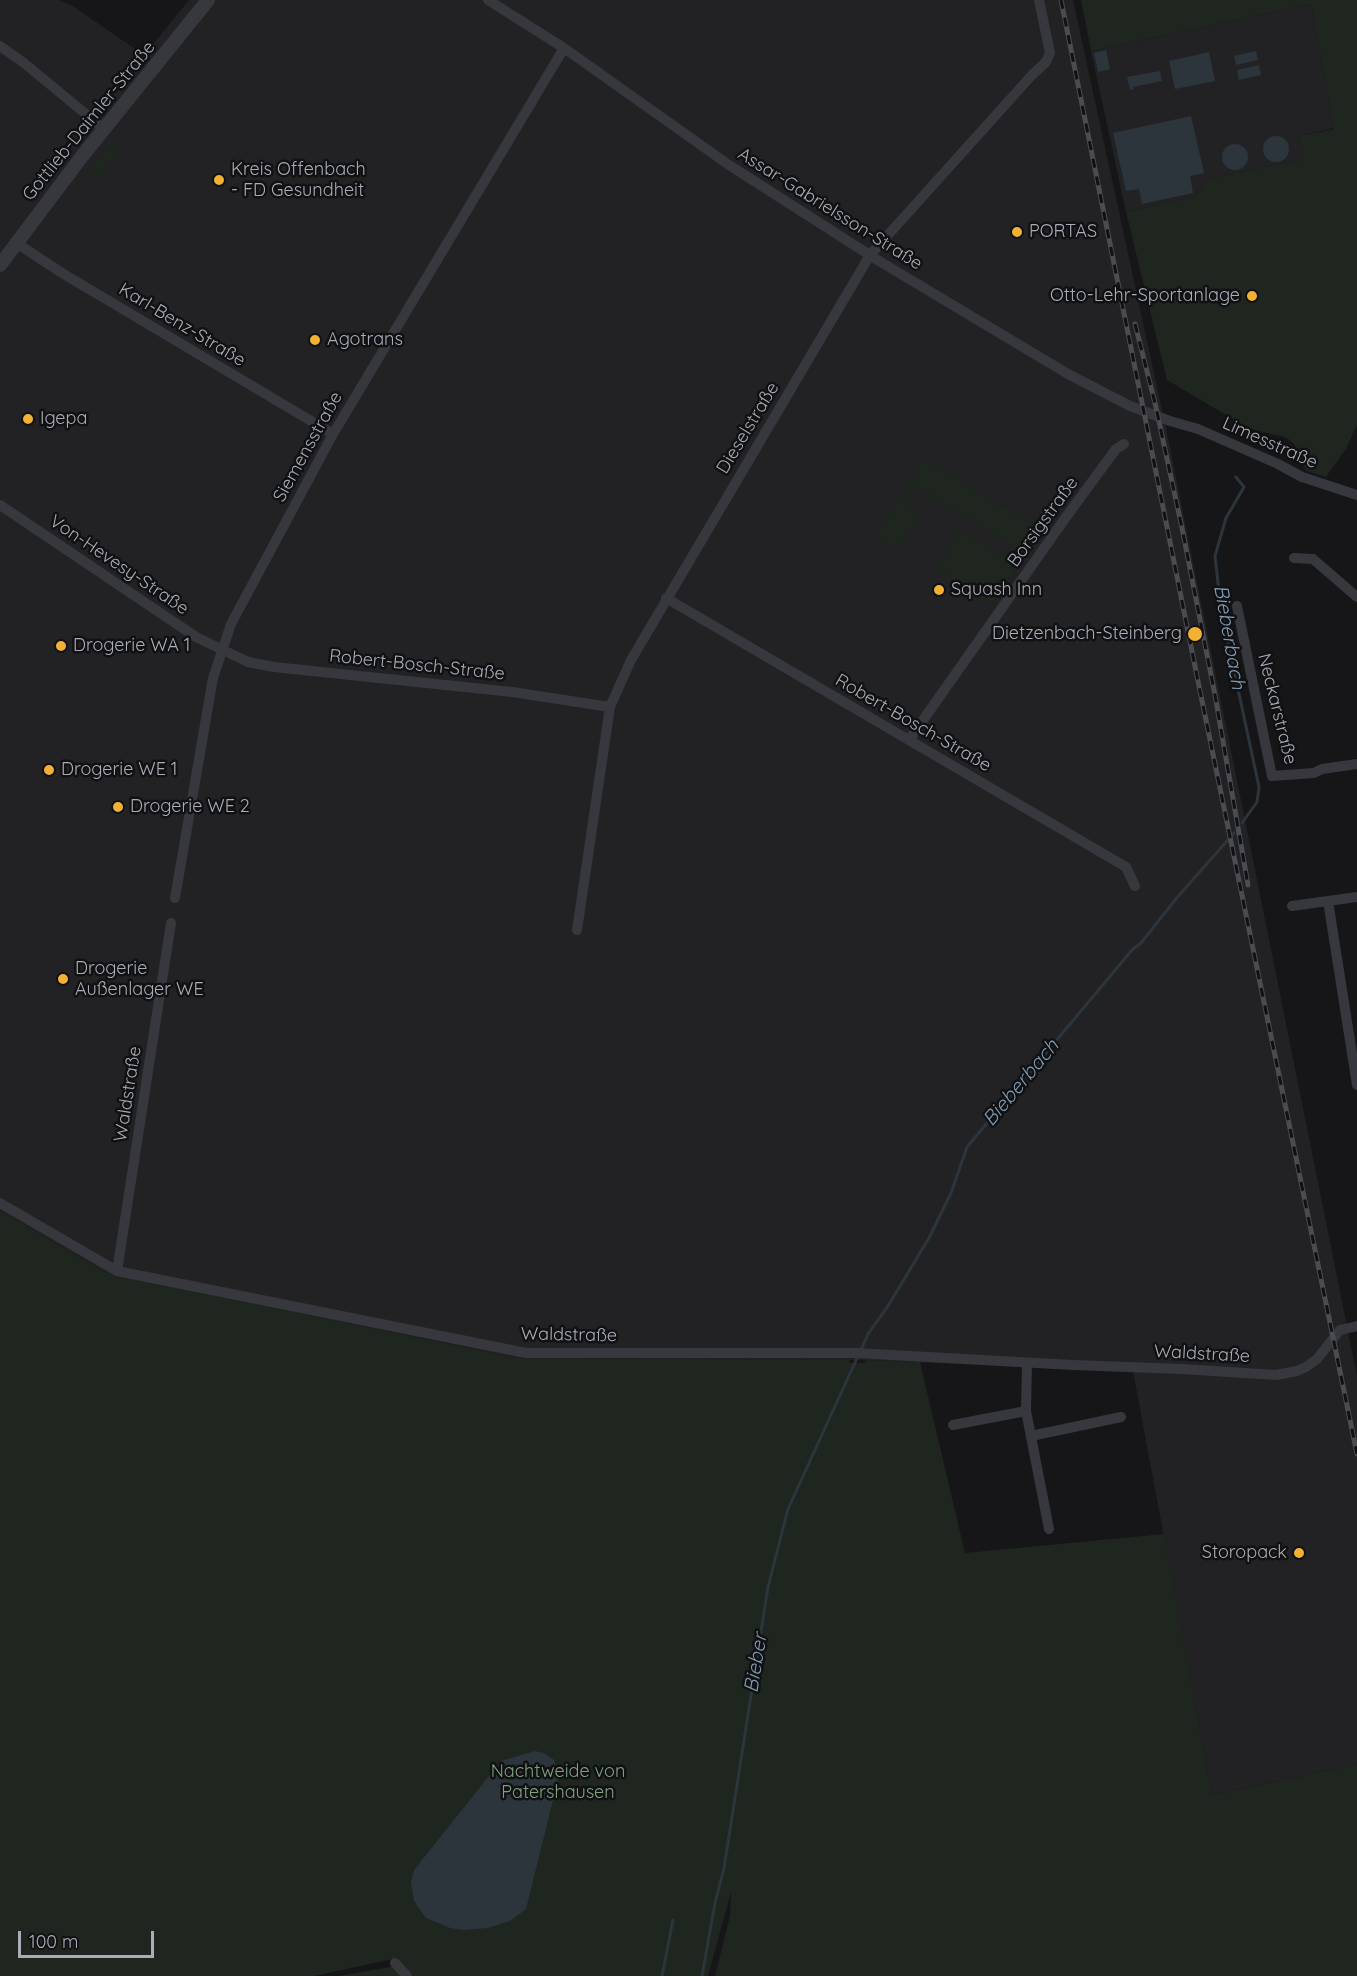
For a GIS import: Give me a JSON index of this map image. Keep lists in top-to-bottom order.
{
  "streets": {
    "street": [
      "Gottlieb-Daimler-Straße",
      "Assar-Gabrielsson-Straße",
      "Karl-Benz-Straße",
      "Dieselstraße",
      "Limesstraße",
      "Siemensstraße",
      "Borsigstraße",
      "Von-Hevesy-Straße",
      "Robert-Bosch-Straße",
      "Neckarstraße",
      "Waldstraße"
    ]
  },
  "crossings": [
    ["Gottlieb-Daimler-Straße", "Karl-Benz-Straße"],
    ["Assar-Gabrielsson-Straße", "Dieselstraße"],
    ["Assar-Gabrielsson-Straße", "Limesstraße"],
    ["Assar-Gabrielsson-Straße", "Siemensstraße"],
    ["Karl-Benz-Straße", "Siemensstraße"],
    ["Dieselstraße", "Robert-Bosch-Straße"],
    ["Siemensstraße", "Von-Hevesy-Straße"],
    ["Siemensstraße", "Robert-Bosch-Straße"],
    ["Borsigstraße", "Robert-Bosch-Straße"],
    ["Von-Hevesy-Straße", "Robert-Bosch-Straße"]
  ],
  "water": ["Bieberbach", "Bieber"],
  "parks": ["Nachtweide von Patershausen"],
  "places": [
    "Kreis Offenbach - FD Gesundheit",
    "PORTAS",
    "Otto-Lehr-Sportanlage",
    "Agotrans",
    "Igepa",
    "Squash Inn",
    "Dietzenbach-Steinberg",
    "Drogerie WA 1",
    "Drogerie WE 1",
    "Drogerie WE 2",
    "Drogerie Außenlager WE",
    "Storopack"
  ],
  "scale_bar": "100 m"
}
